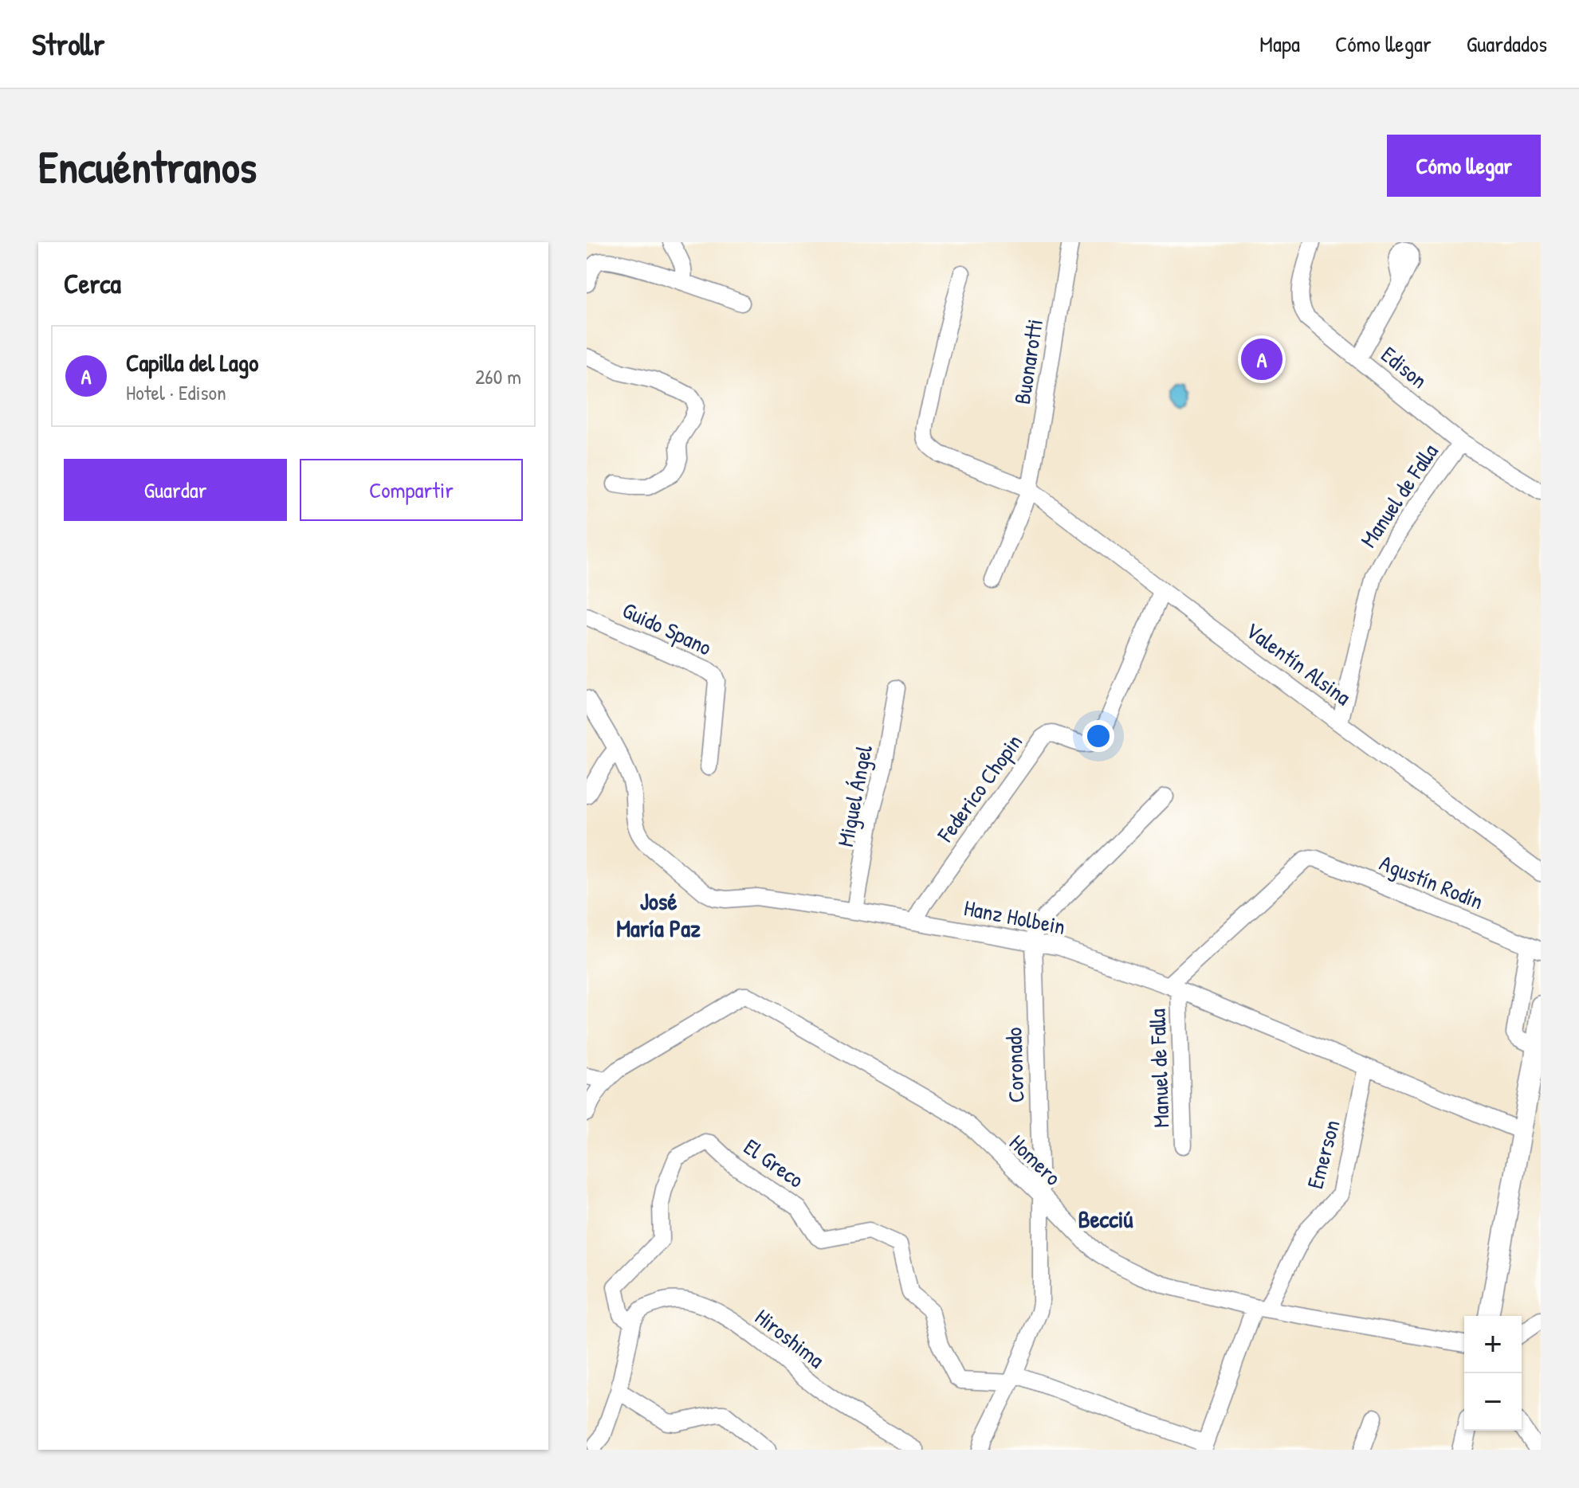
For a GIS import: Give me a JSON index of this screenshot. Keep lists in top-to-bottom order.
{
  "streets": {
    "street": [
      "Buonarotti",
      "Edison",
      "Manuel de Falla",
      "Guido Spano",
      "Valentín Alsina",
      "Federico Chopin",
      "Miguel Ángel",
      "Agustín Rodín",
      "Hanz Holbein",
      "Coronado",
      "Emerson",
      "Homero",
      "El Greco",
      "Hiroshima"
    ]
  },
  "crossings": [
    ["Buonarotti", "Valentín Alsina"],
    ["Edison", "Manuel de Falla"],
    ["Manuel de Falla", "Valentín Alsina"],
    ["Manuel de Falla", "Agustín Rodín"],
    ["Manuel de Falla", "Hanz Holbein"],
    ["Valentín Alsina", "Federico Chopin"],
    ["Federico Chopin", "Hanz Holbein"],
    ["Miguel Ángel", "Hanz Holbein"],
    ["Hanz Holbein", "Coronado"],
    ["Hanz Holbein", "Emerson"],
    ["Coronado", "Homero"],
    ["Coronado", "El Greco"],
    ["Emerson", "Homero"],
    ["Emerson", "El Greco"],
    ["El Greco", "Hiroshima"]
  ],
  "districts": ["José María Paz", "Becciú"],
  "page": {
    "header": "Strollr",
    "nav": ["Mapa", "Cómo llegar", "Guardados"],
    "buttons": [
      "Cómo llegar",
      ["Guardar", "Compartir"]
    ],
    "title": "Encuéntranos",
    "heading": "Cerca",
    "list": [
      {
        "mark": "A",
        "name": "Capilla del Lago",
        "note": "Hotel · Edison",
        "value": "260 m"
      }
    ],
    "pins": "A",
    "map_buttons": ["+", "−"]
  }
}
